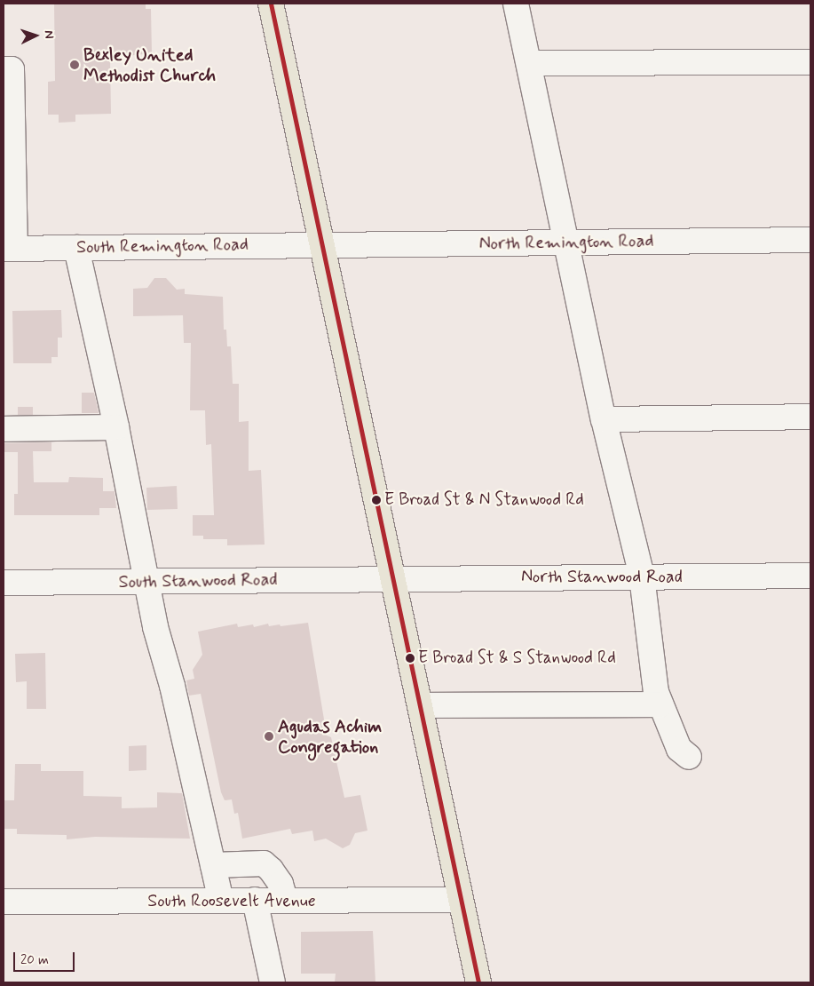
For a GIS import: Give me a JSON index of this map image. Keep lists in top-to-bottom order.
{
  "streets": {
    "street": [
      "North Remington Road",
      "South Remington Road",
      "North Stanwood Road",
      "South Stanwood Road",
      "South Roosevelt Avenue"
    ]
  },
  "crossings": [
    ["North Remington Road", "South Remington Road"],
    ["North Stanwood Road", "South Stanwood Road"]
  ],
  "places": [
    "Bexley United Methodist Church",
    "E Broad St & N Stanwood Rd",
    "E Broad St & S Stanwood Rd",
    "Agudas Achim Congregation"
  ],
  "scale_bar": "20 m",
  "north": "right"
}
